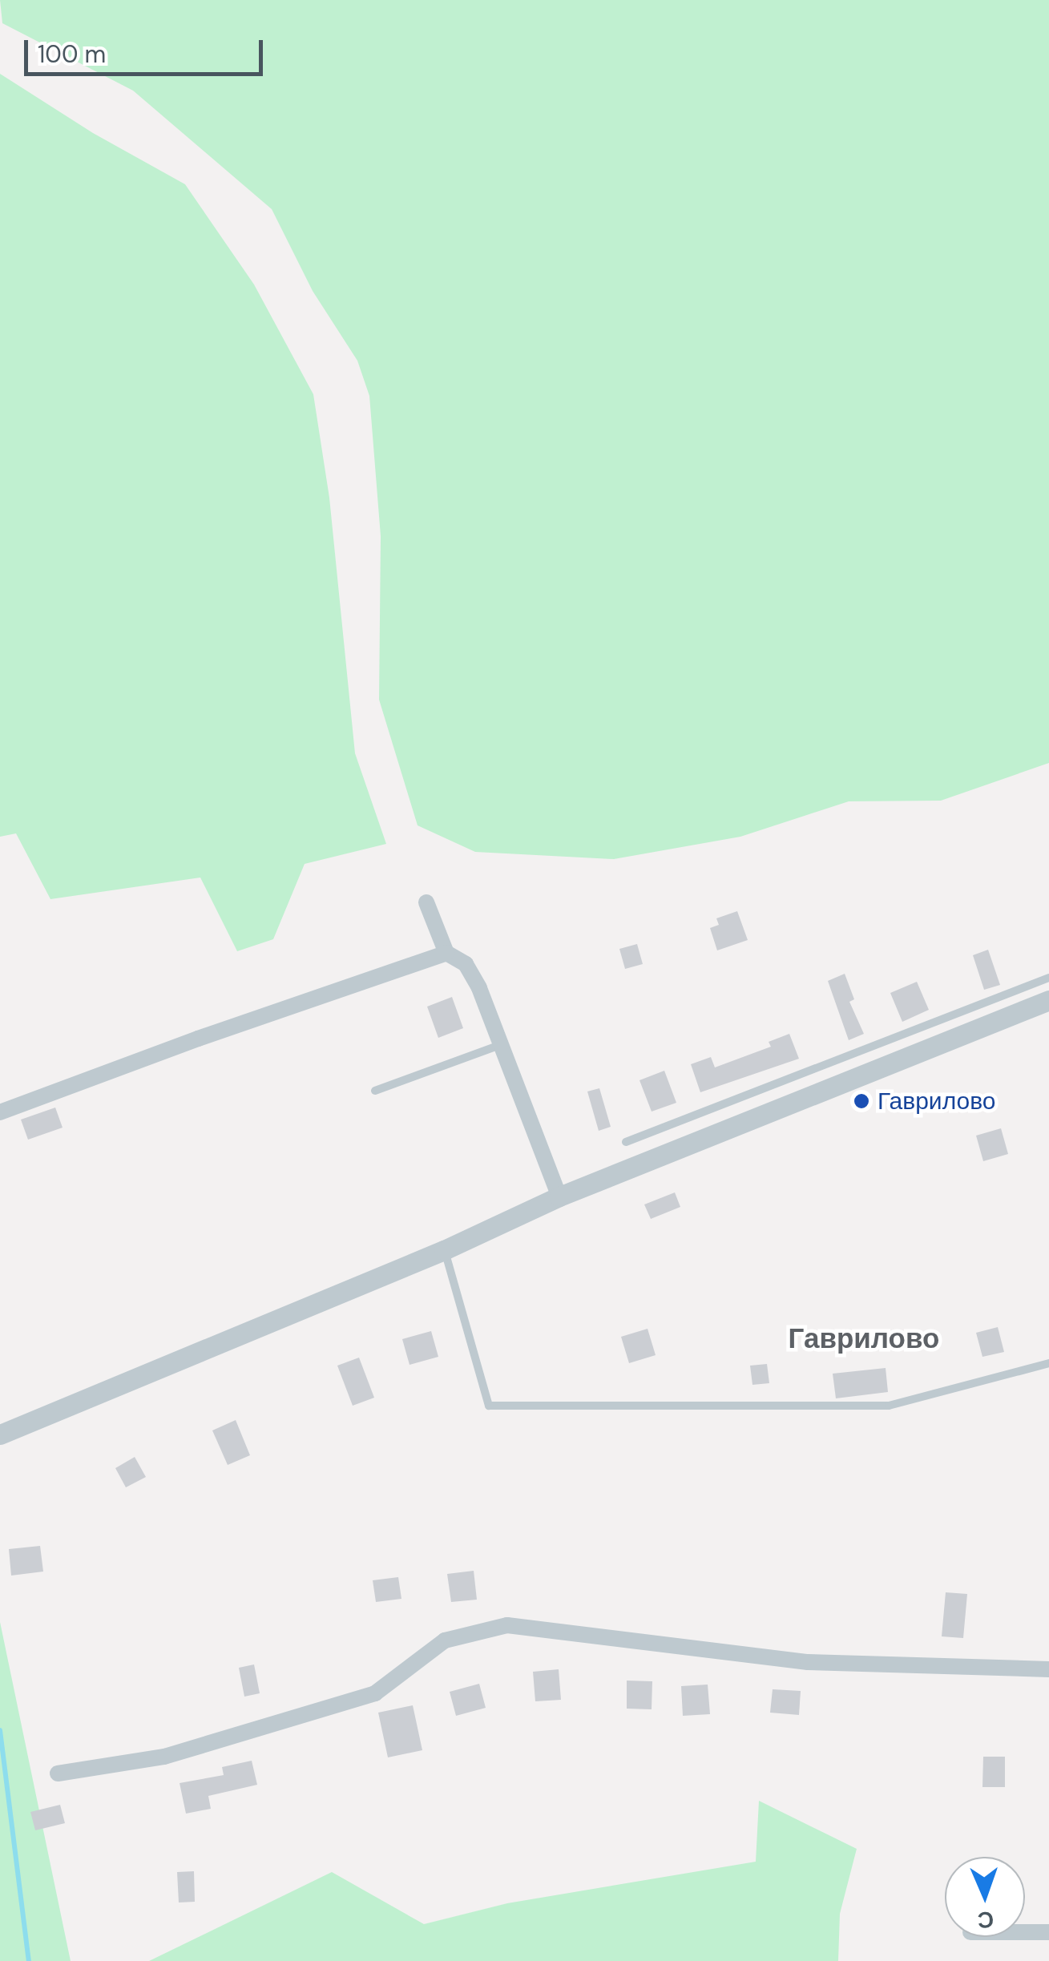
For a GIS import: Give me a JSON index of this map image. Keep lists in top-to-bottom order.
{
  "districts": ["Гаврилово"],
  "places": ["Гаврилово"],
  "scale_bar": "100 m",
  "north": "bottom"
}
